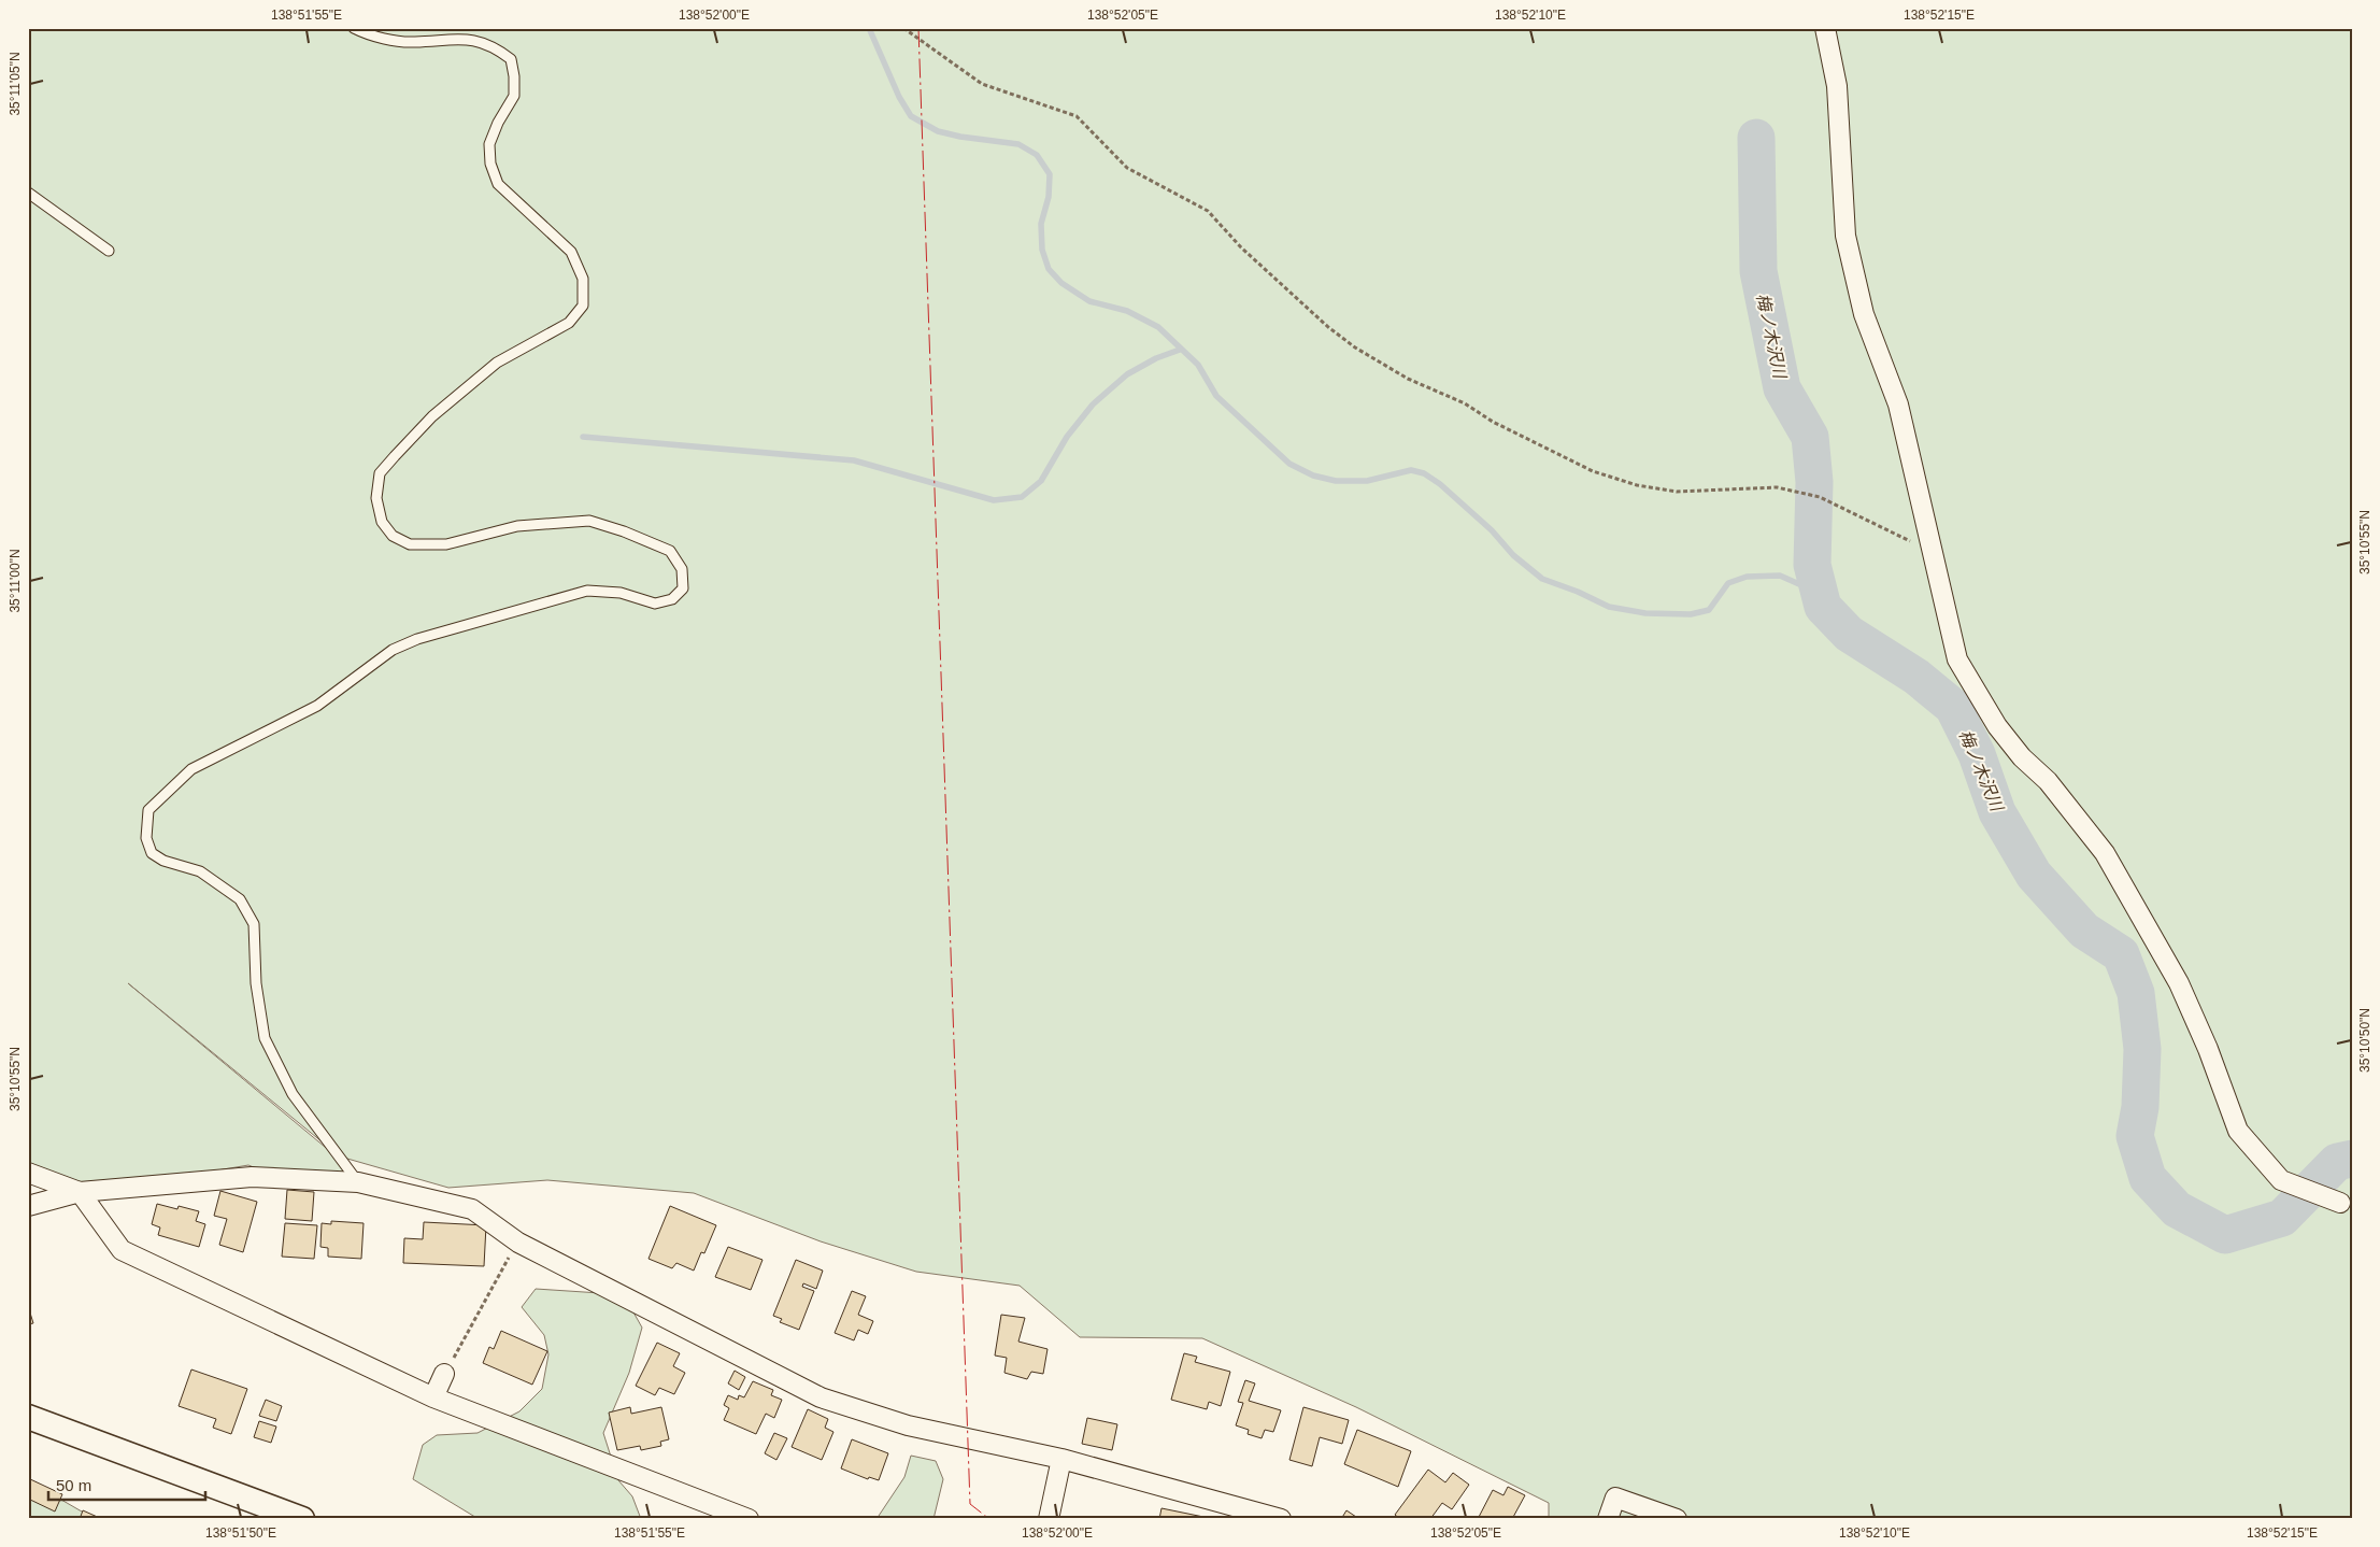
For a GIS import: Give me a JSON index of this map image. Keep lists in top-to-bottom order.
{
  "water": ["梅ノ木沢川"],
  "scale_bar": "50 m",
  "coordinates": [
    "138°51'55\"E",
    "138°52'00\"E",
    "138°52'05\"E",
    "138°52'10\"E",
    "138°52'15\"E",
    "35°11'05\"N",
    "35°10'55\"N",
    "35°11'00\"N",
    "35°10'50\"N",
    "138°51'50\"E"
  ]
}
